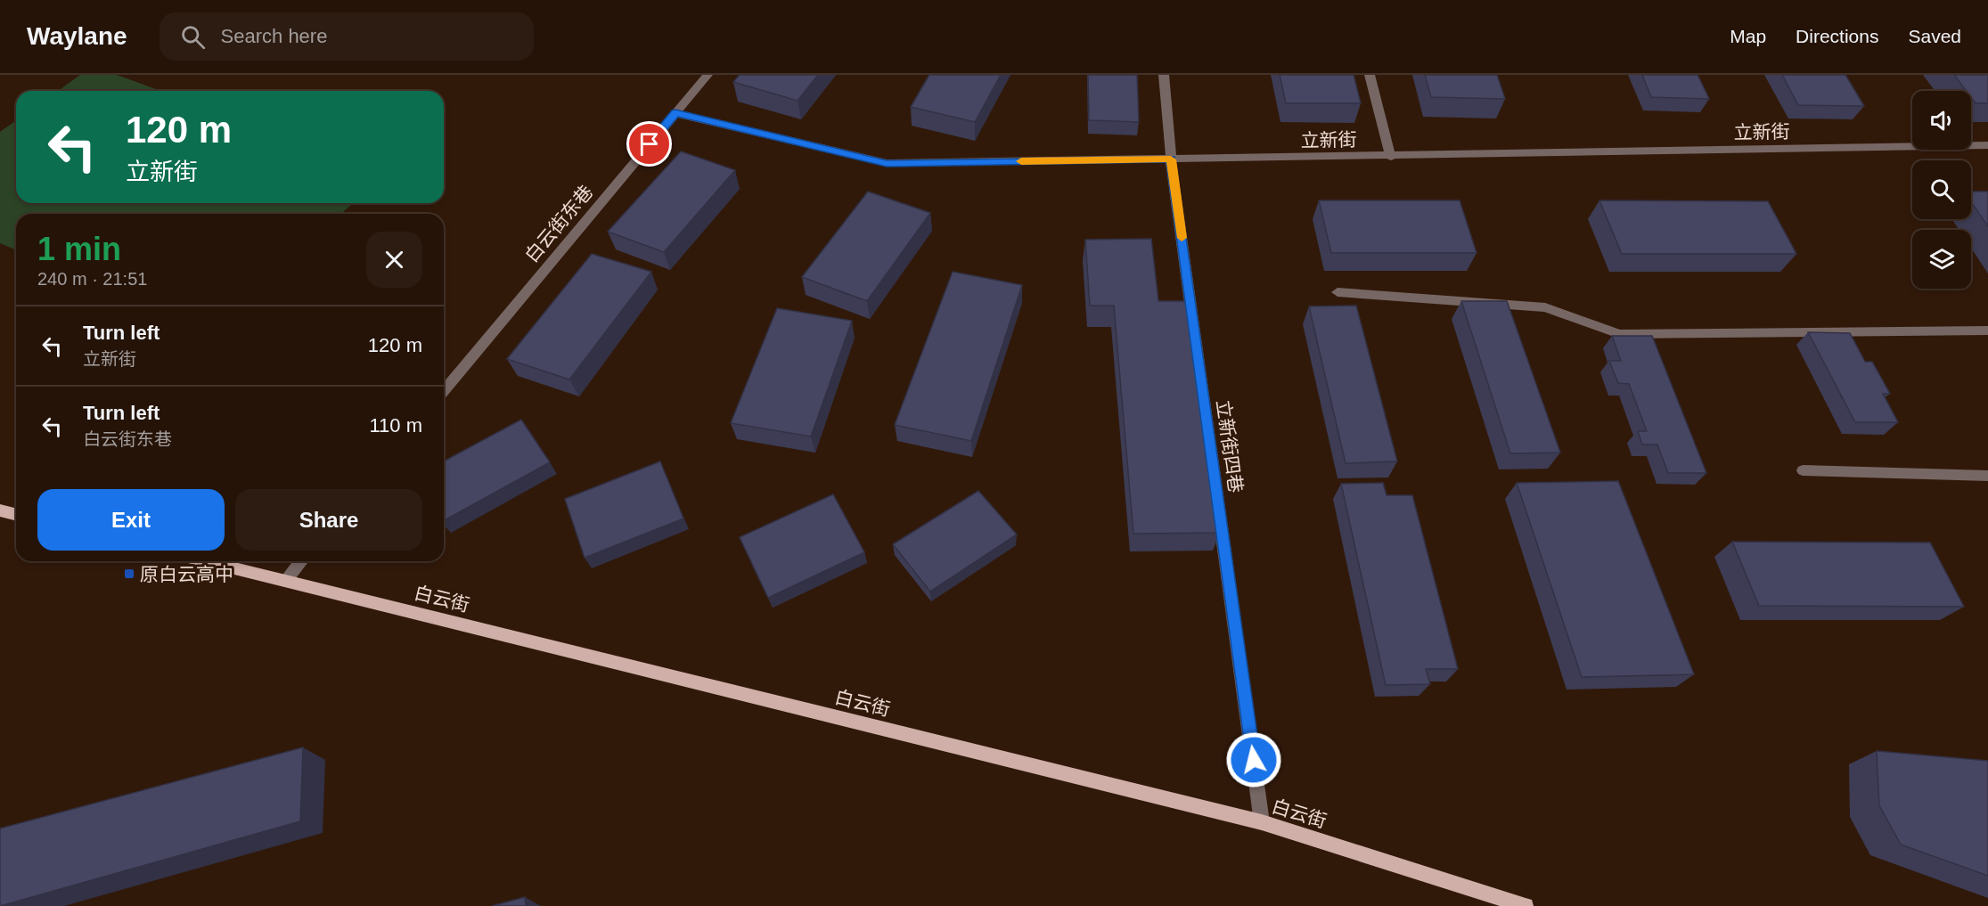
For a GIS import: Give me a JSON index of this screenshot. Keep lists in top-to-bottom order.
{
  "streets": {
    "main road": ["白云街"],
    "street": ["立新街", "白云街东巷", "立新街四巷"]
  },
  "crossings": [
    ["立新街", "白云街东巷"],
    ["立新街", "立新街四巷"],
    ["立新街四巷", "白云街"]
  ],
  "places": {
    "transit": ["原白云高中"]
  },
  "page": {
    "header": "Waylane",
    "search": "Search here",
    "nav": ["Map", "Directions", "Saved"],
    "turn": ["120 m", "立新街"],
    "heading": ["1 min", "240 m · 21:51"],
    "list": [
      {
        "name": "Turn left",
        "note": "立新街",
        "value": "120 m"
      },
      {
        "name": "Turn left",
        "note": "白云街东巷",
        "value": "110 m"
      }
    ],
    "buttons": ["Exit", "Share"]
  }
}
